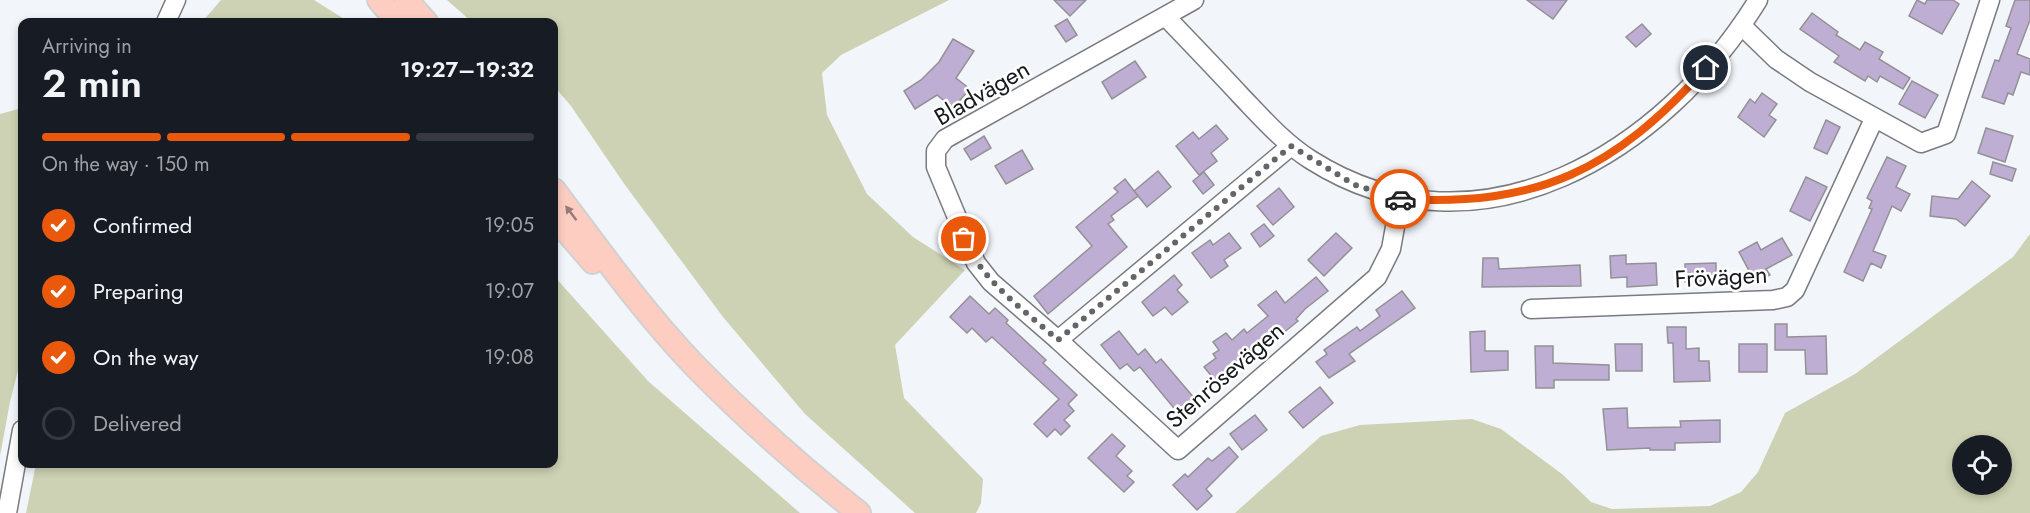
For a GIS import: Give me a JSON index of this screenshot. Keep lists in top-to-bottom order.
{
  "streets": {
    "street": ["Bladvägen", "Frövägen", "Stenrösevägen"]
  },
  "crossings": [
    ["Bladvägen", "Stenrösevägen"]
  ],
  "page": {
    "heading": ["2 min", "Arriving in", "19:27–19:32"],
    "bar": "On the way · 150 m",
    "list": [
      ["Confirmed", "19:05"],
      ["Preparing", "19:07"],
      ["On the way", "19:08"],
      "Delivered"
    ]
  }
}
